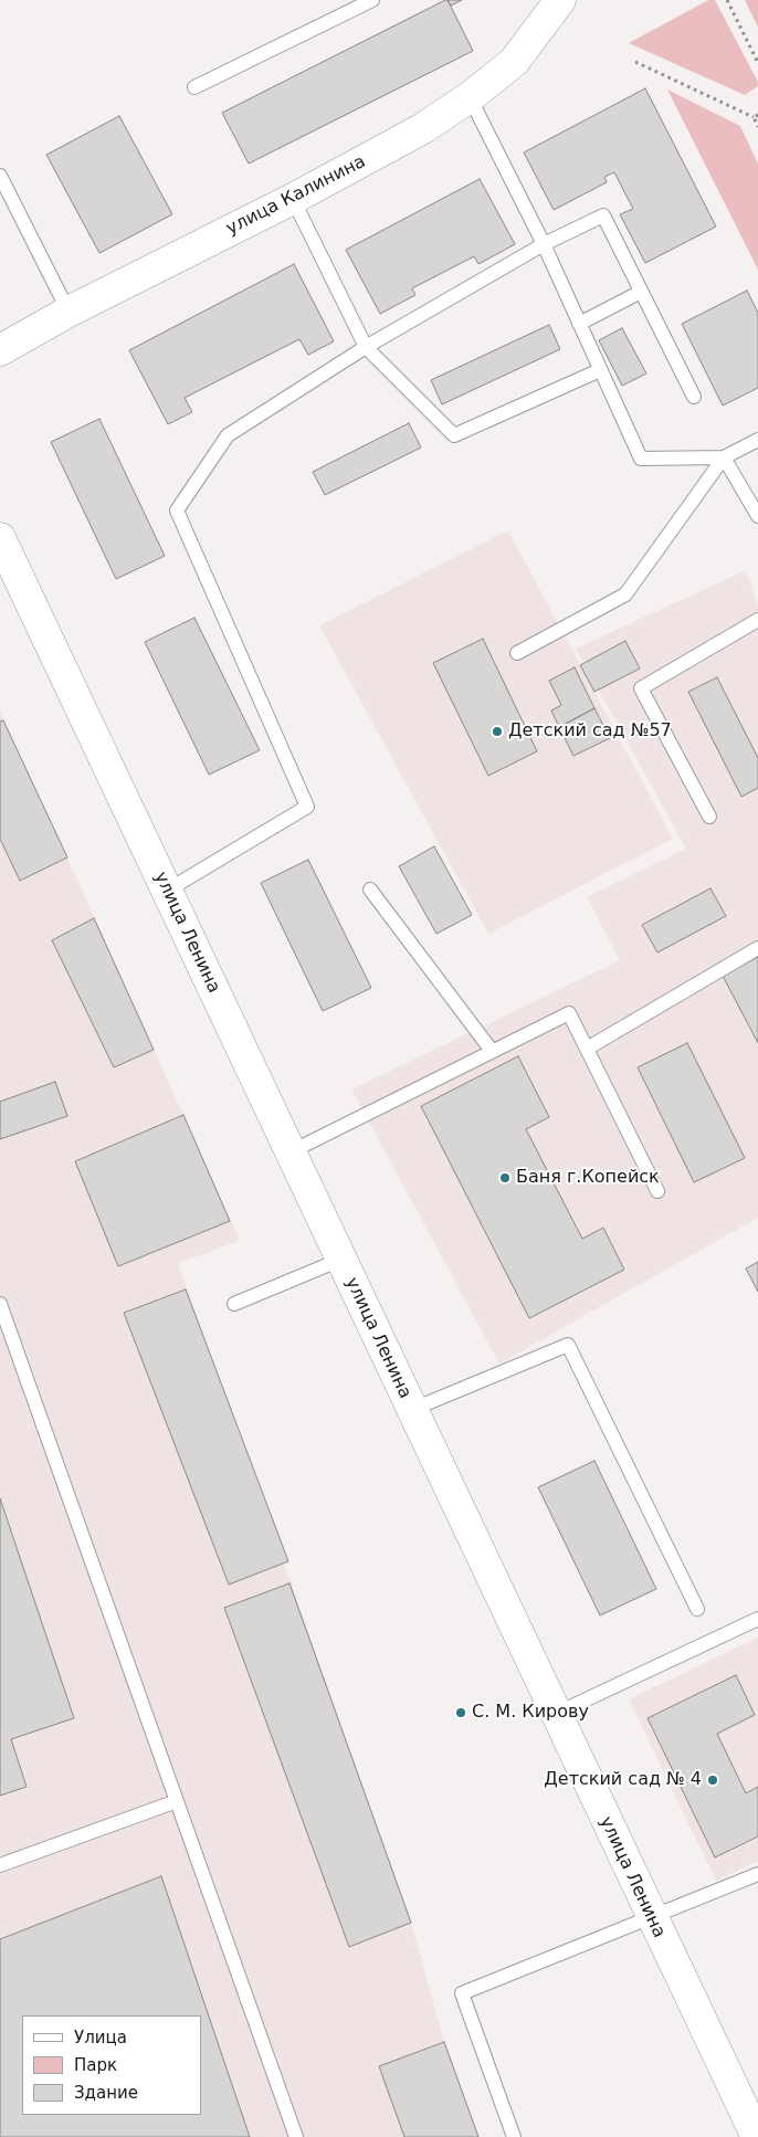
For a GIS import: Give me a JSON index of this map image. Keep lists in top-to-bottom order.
{
  "streets": {
    "street": ["улица Калинина", "улица Ленина"]
  },
  "places": [
    "Детский сад №57",
    "Баня г.Копейск",
    "С. М. Кирову",
    "Детский сад № 4"
  ],
  "legend": ["Улица", "Парк", "Здание"]
}
